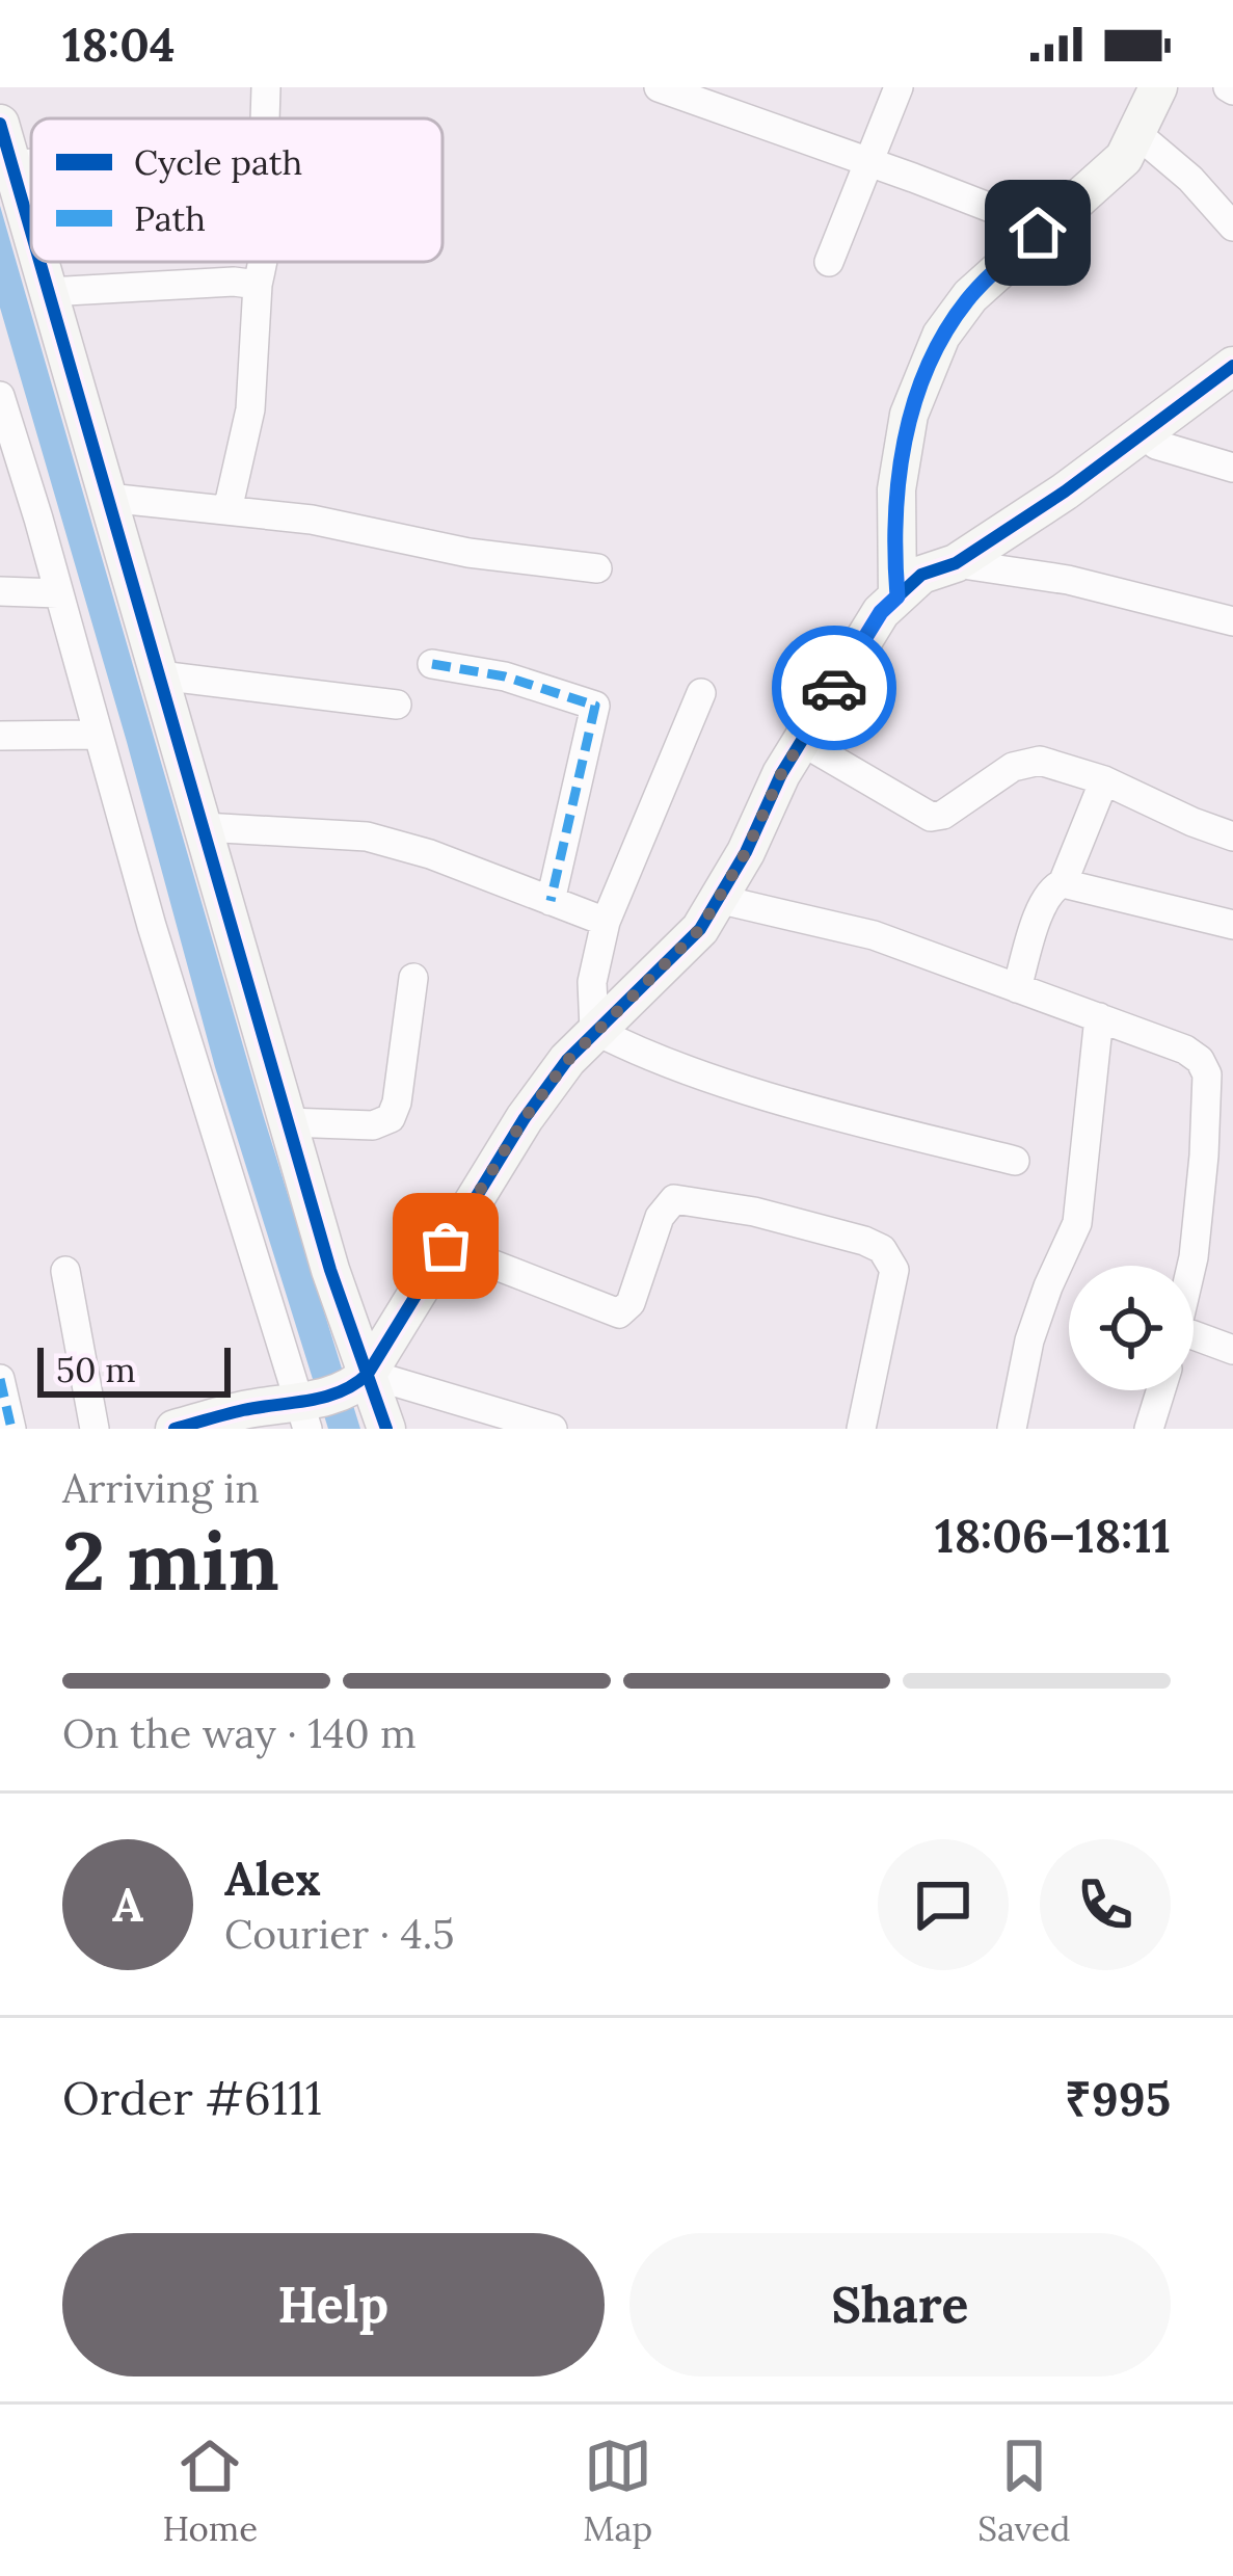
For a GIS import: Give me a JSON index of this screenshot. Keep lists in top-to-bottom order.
{
  "legend": ["Cycle path", "Path"],
  "scale_bar": "50 m",
  "page": {
    "status": "18:04",
    "scale": "50 m",
    "heading": ["2 min", "Arriving in", "18:06–18:11"],
    "panel": [
      "Alex",
      "Courier · 4.5",
      "Order #6111",
      "₹995"
    ],
    "bar": "On the way · 140 m",
    "round": "A",
    "buttons": ["Help", "Share"],
    "tabs": ["Home", "Map", "Saved"]
  }
}
